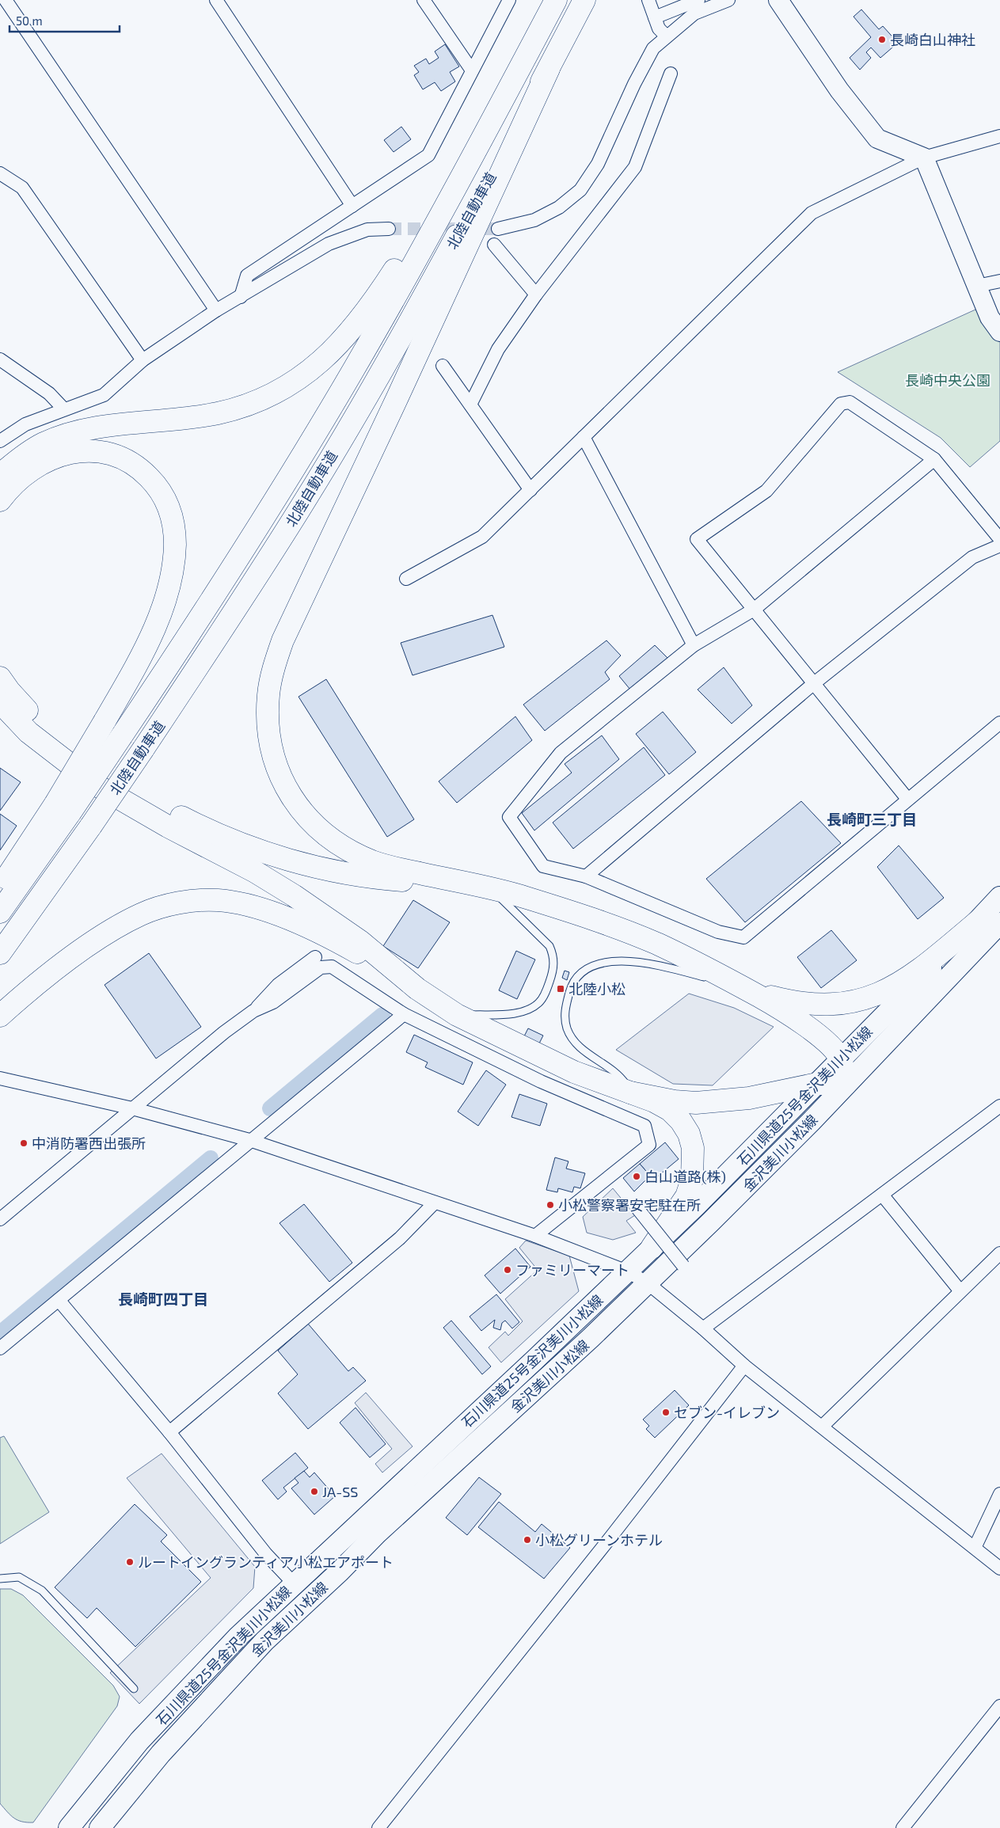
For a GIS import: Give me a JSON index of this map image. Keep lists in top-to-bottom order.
{
  "streets": {
    "highway": ["北陸自動車道"],
    "main road": ["石川県道25号金沢美川小松線", "金沢美川小松線"]
  },
  "districts": ["長崎町三丁目", "長崎町四丁目"],
  "parks": ["長崎中央公園"],
  "places": {
    "other": [
      "長崎白山神社",
      "中消防署西出張所",
      "白山道路(株)",
      "小松警察署安宅駐在所",
      "ファミリーマート",
      "セブン-イレブン",
      "JA-SS",
      "小松グリーンホテル",
      "ルートイングランティア小松エアポート"
    ],
    "transit": ["北陸小松"]
  },
  "scale_bar": "50 m"
}
